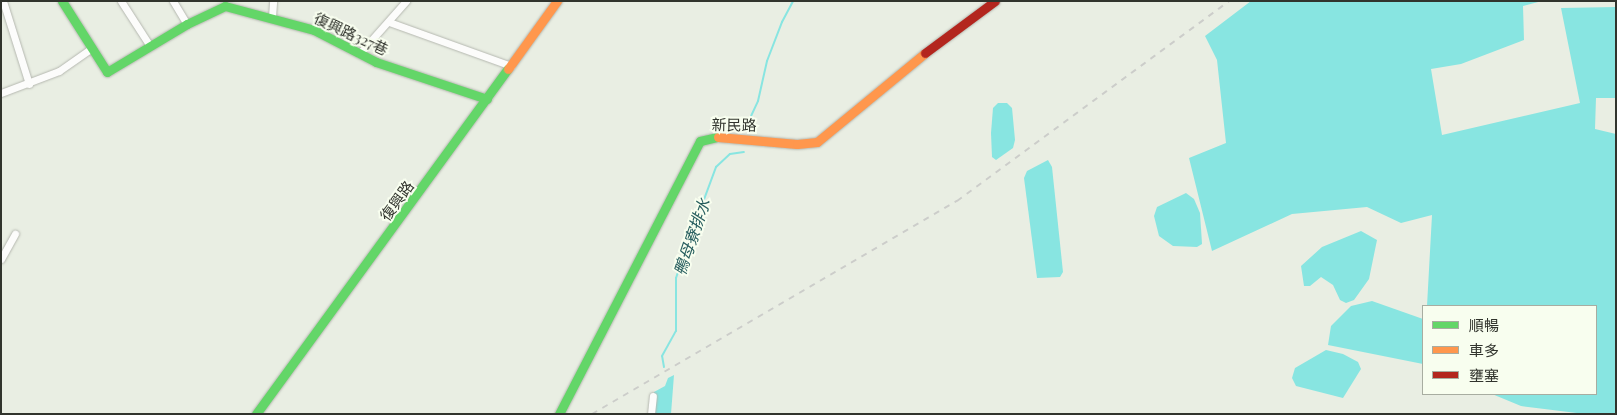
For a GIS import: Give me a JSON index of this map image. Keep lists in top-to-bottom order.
{
  "streets": {
    "street": ["復興路327巷", "新民路", "復興路"]
  },
  "crossings": [
    ["復興路327巷", "復興路"]
  ],
  "water": ["鴨母寮排水"],
  "legend": ["順暢", "車多", "壅塞"]
}
